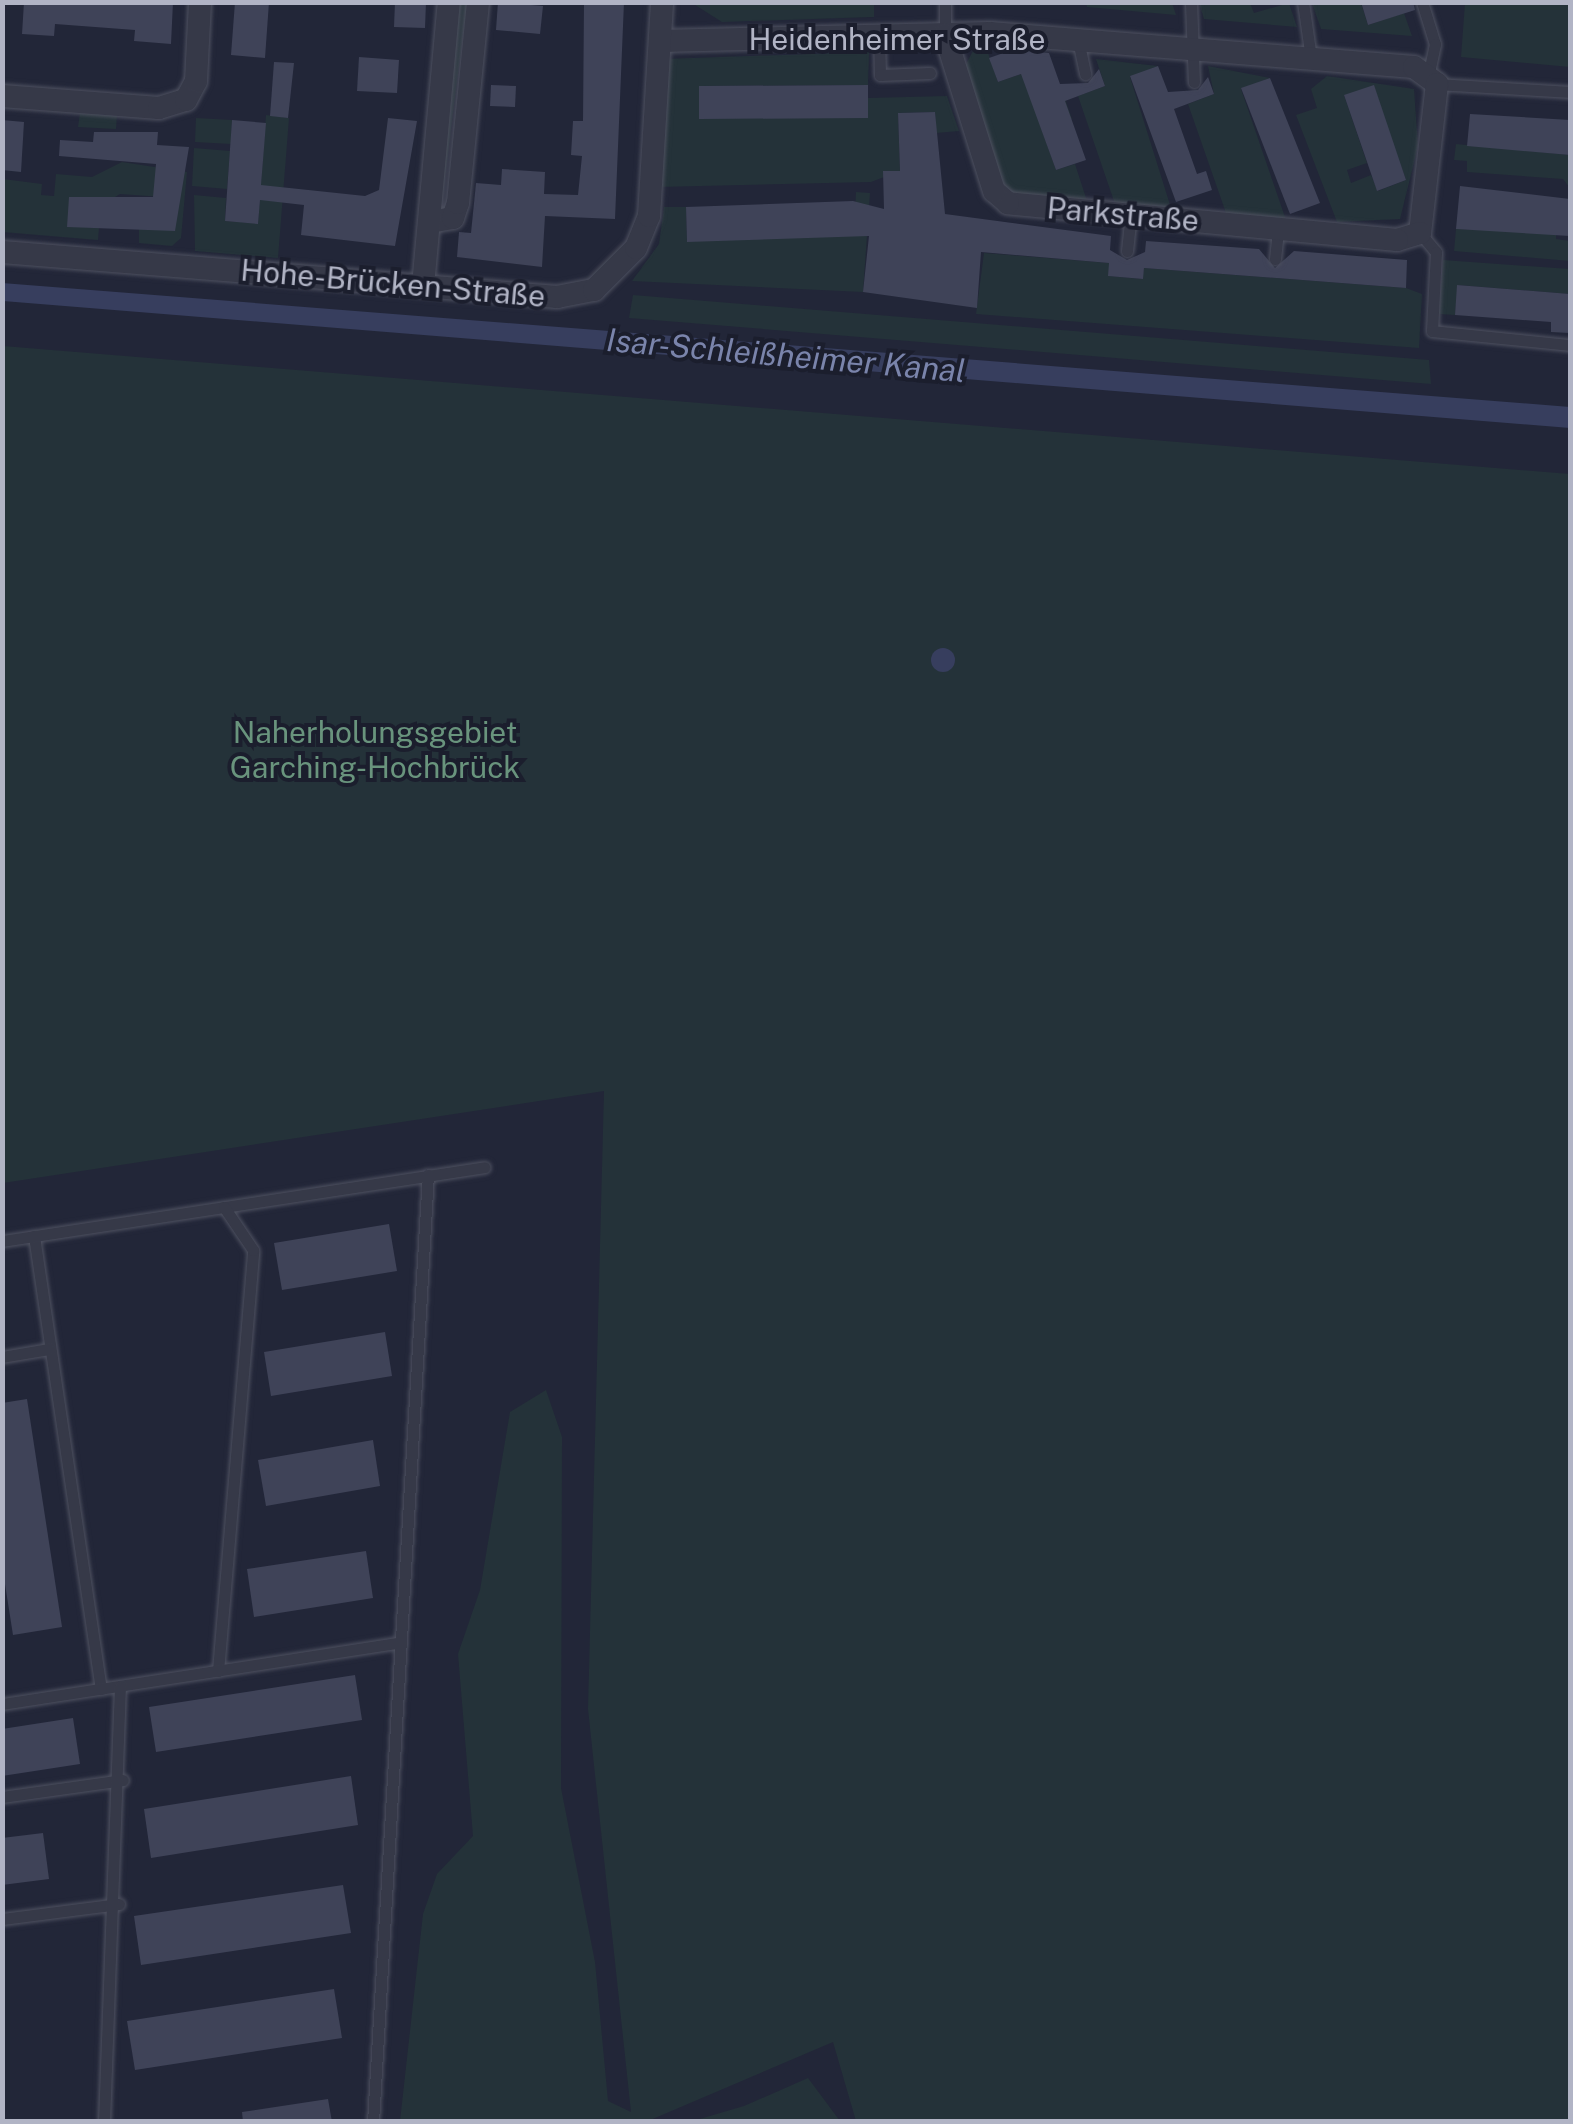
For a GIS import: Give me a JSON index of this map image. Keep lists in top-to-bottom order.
{
  "streets": {
    "street": ["Heidenheimer Straße", "Parkstraße", "Hohe-Brücken-Straße"]
  },
  "crossings": [
    ["Heidenheimer Straße", "Parkstraße"],
    ["Heidenheimer Straße", "Hohe-Brücken-Straße"]
  ],
  "water": ["Isar-Schleißheimer Kanal"],
  "parks": ["Naherholungsgebiet Garching-Hochbrück"]
}
